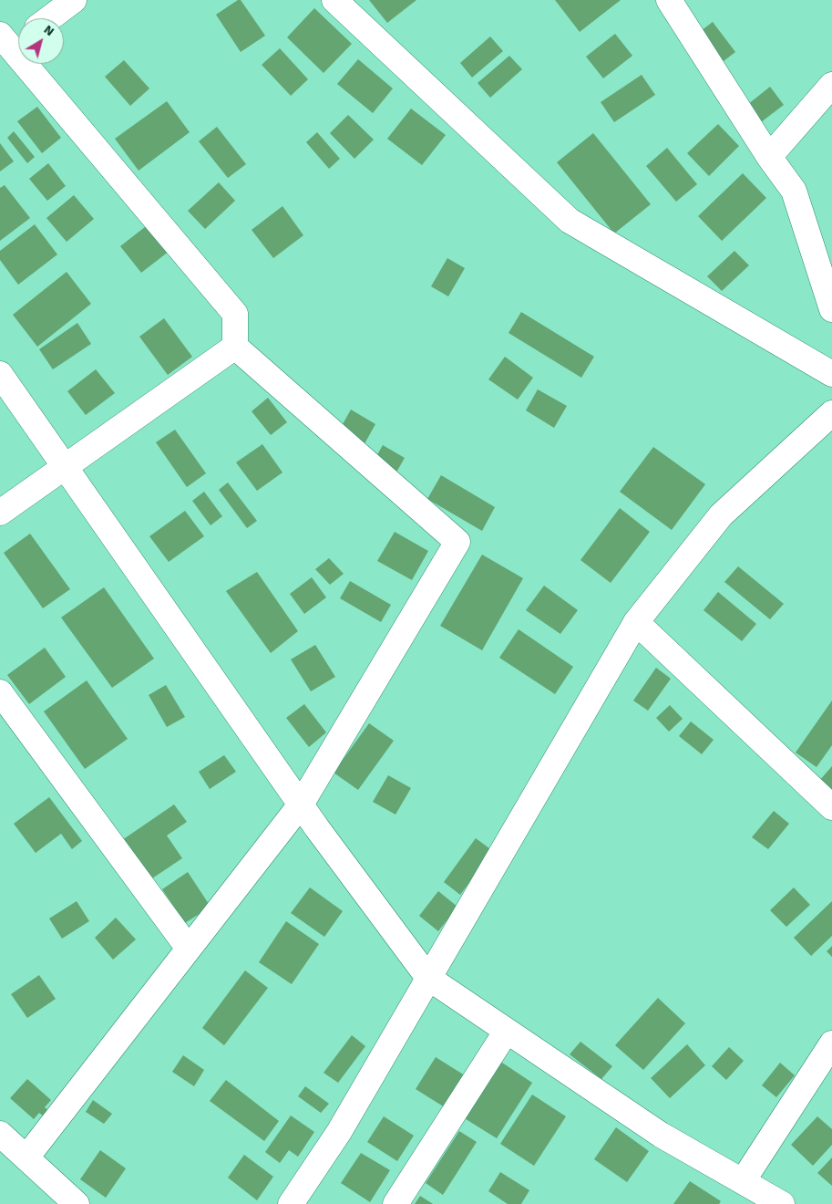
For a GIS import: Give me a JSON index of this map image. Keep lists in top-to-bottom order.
{
  "north": "top right"
}
